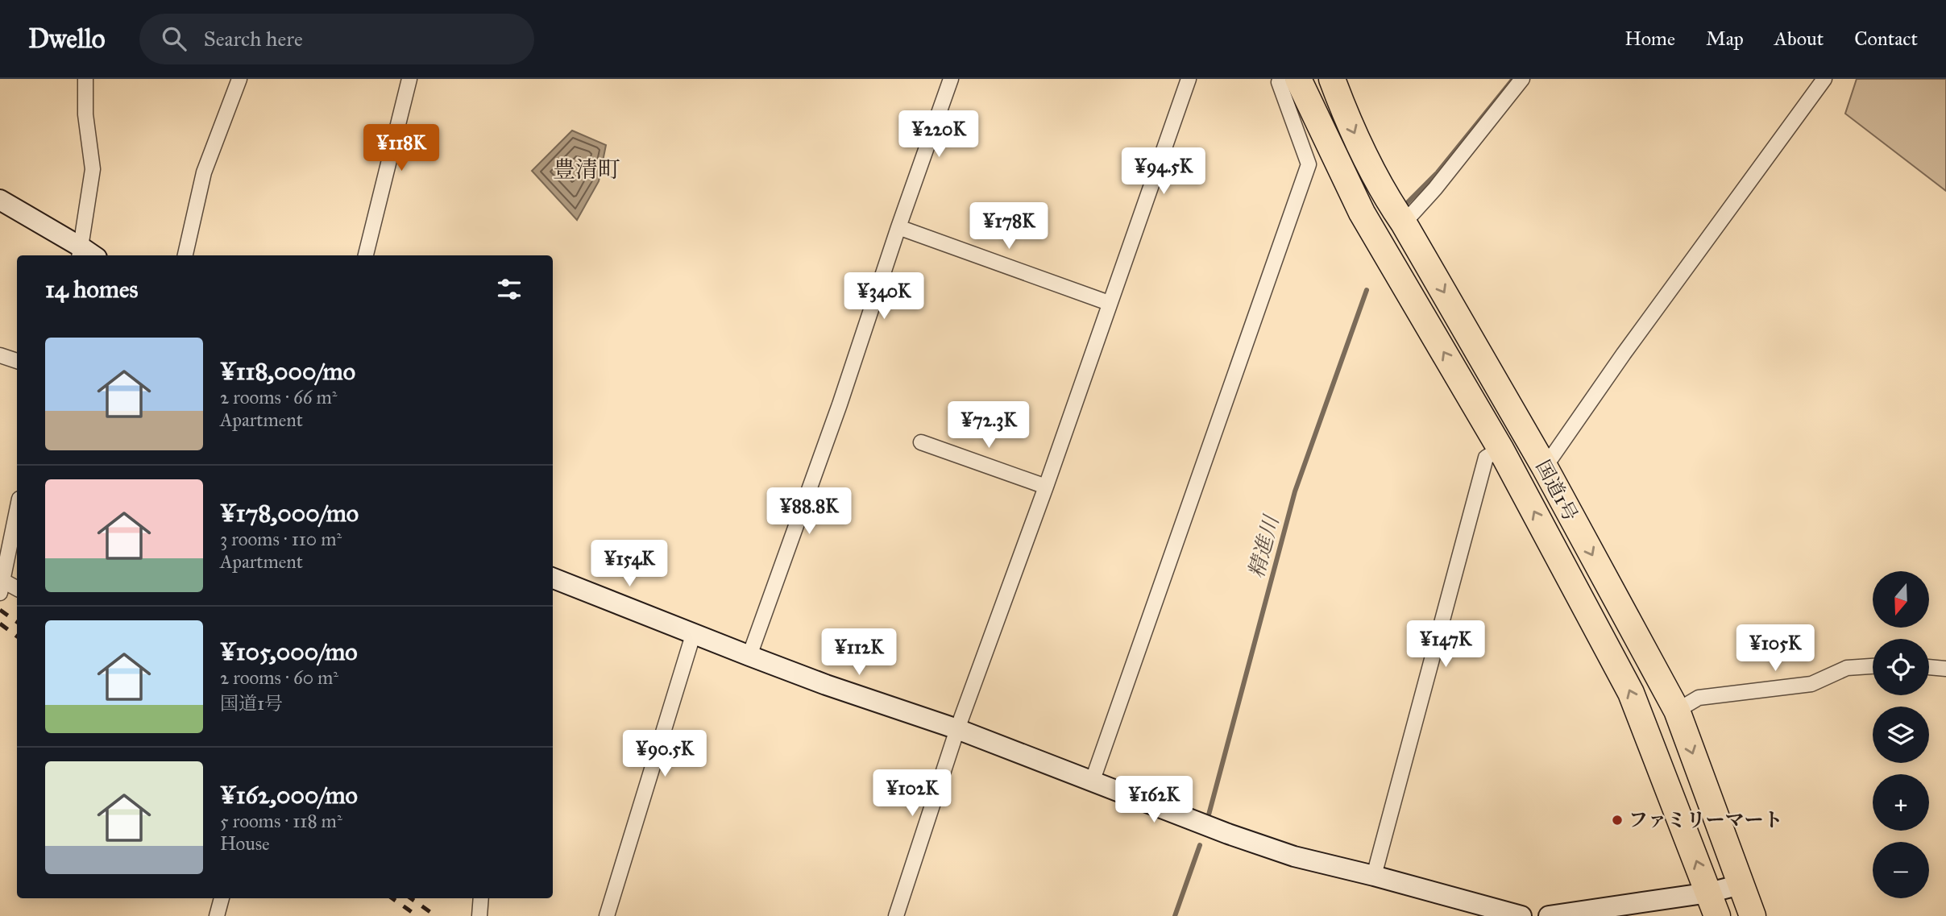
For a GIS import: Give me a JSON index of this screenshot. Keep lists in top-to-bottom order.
{
  "streets": {
    "highway": ["国道1号"]
  },
  "districts": ["豊清町"],
  "water": ["精進川"],
  "places": ["ファミリーマート"],
  "north": "bottom",
  "page": {
    "header": "Dwello",
    "search": "Search here",
    "nav": [
      "Home",
      "Map",
      "About",
      "Contact"
    ],
    "price": [
      "¥220K",
      "¥118K",
      "¥94.5K",
      "¥178K",
      "¥340K",
      "¥72.3K",
      "¥88.8K",
      "¥154K",
      "¥147K",
      "¥105K",
      "¥112K",
      "¥90.5K",
      "¥102K",
      "¥162K"
    ],
    "heading": "14 homes",
    "list": [
      {
        "name": "¥118,000/mo",
        "note": "2 rooms · 66 m² · Apartment"
      },
      {
        "name": "¥178,000/mo",
        "note": "3 rooms · 110 m² · Apartment"
      },
      {
        "name": "¥105,000/mo",
        "note": "2 rooms · 60 m² · 国道1号"
      },
      {
        "name": "¥162,000/mo",
        "note": "5 rooms · 118 m² · House"
      }
    ],
    "map_buttons": ["+", "−"]
  }
}
